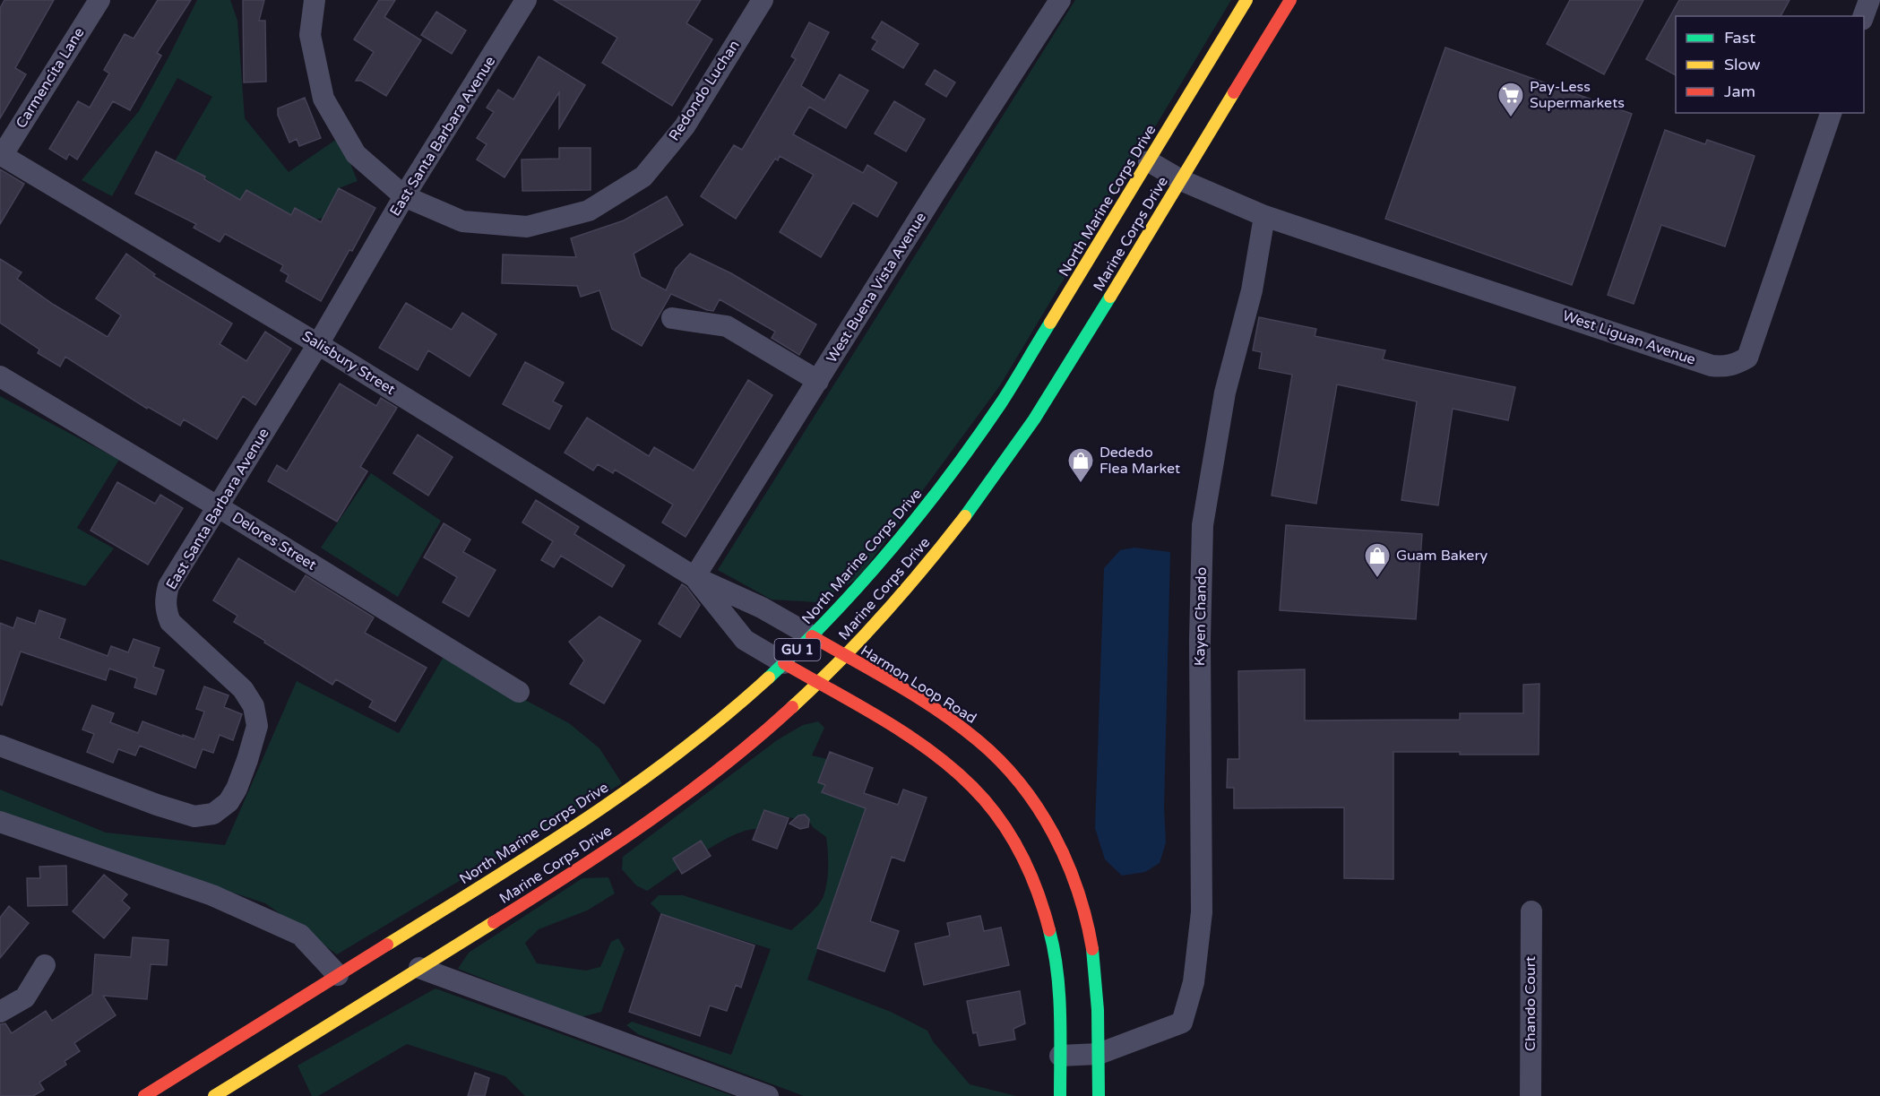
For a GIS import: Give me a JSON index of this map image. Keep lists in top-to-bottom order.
{
  "streets": {
    "main road": [
      "North Marine Corps Drive",
      "Marine Corps Drive",
      "GU 1",
      "Harmon Loop Road"
    ],
    "street": [
      "Carmencita Lane",
      "Redondo Luchan",
      "East Santa Barbara Avenue",
      "West Buena Vista Avenue",
      "West Liguan Avenue",
      "Salisbury Street",
      "Delores Street",
      "Kayen Chando",
      "Chando Court"
    ]
  },
  "crossings": [
    ["Carmencita Lane", "Salisbury Street"],
    ["Redondo Luchan", "East Santa Barbara Avenue"],
    ["East Santa Barbara Avenue", "Salisbury Street"],
    ["East Santa Barbara Avenue", "Delores Street"],
    ["North Marine Corps Drive", "Salisbury Street"],
    ["North Marine Corps Drive", "Harmon Loop Road"],
    ["Marine Corps Drive", "Harmon Loop Road"],
    ["West Buena Vista Avenue", "Salisbury Street"],
    ["West Liguan Avenue", "Kayen Chando"],
    ["Salisbury Street", "Harmon Loop Road"],
    ["Kayen Chando", "Harmon Loop Road"]
  ],
  "places": {
    "supermarket": ["Pay-Less Supermarkets"],
    "shop": ["Dededo Flea Market", "Guam Bakery"]
  },
  "legend": ["Fast", "Slow", "Jam"]
}
